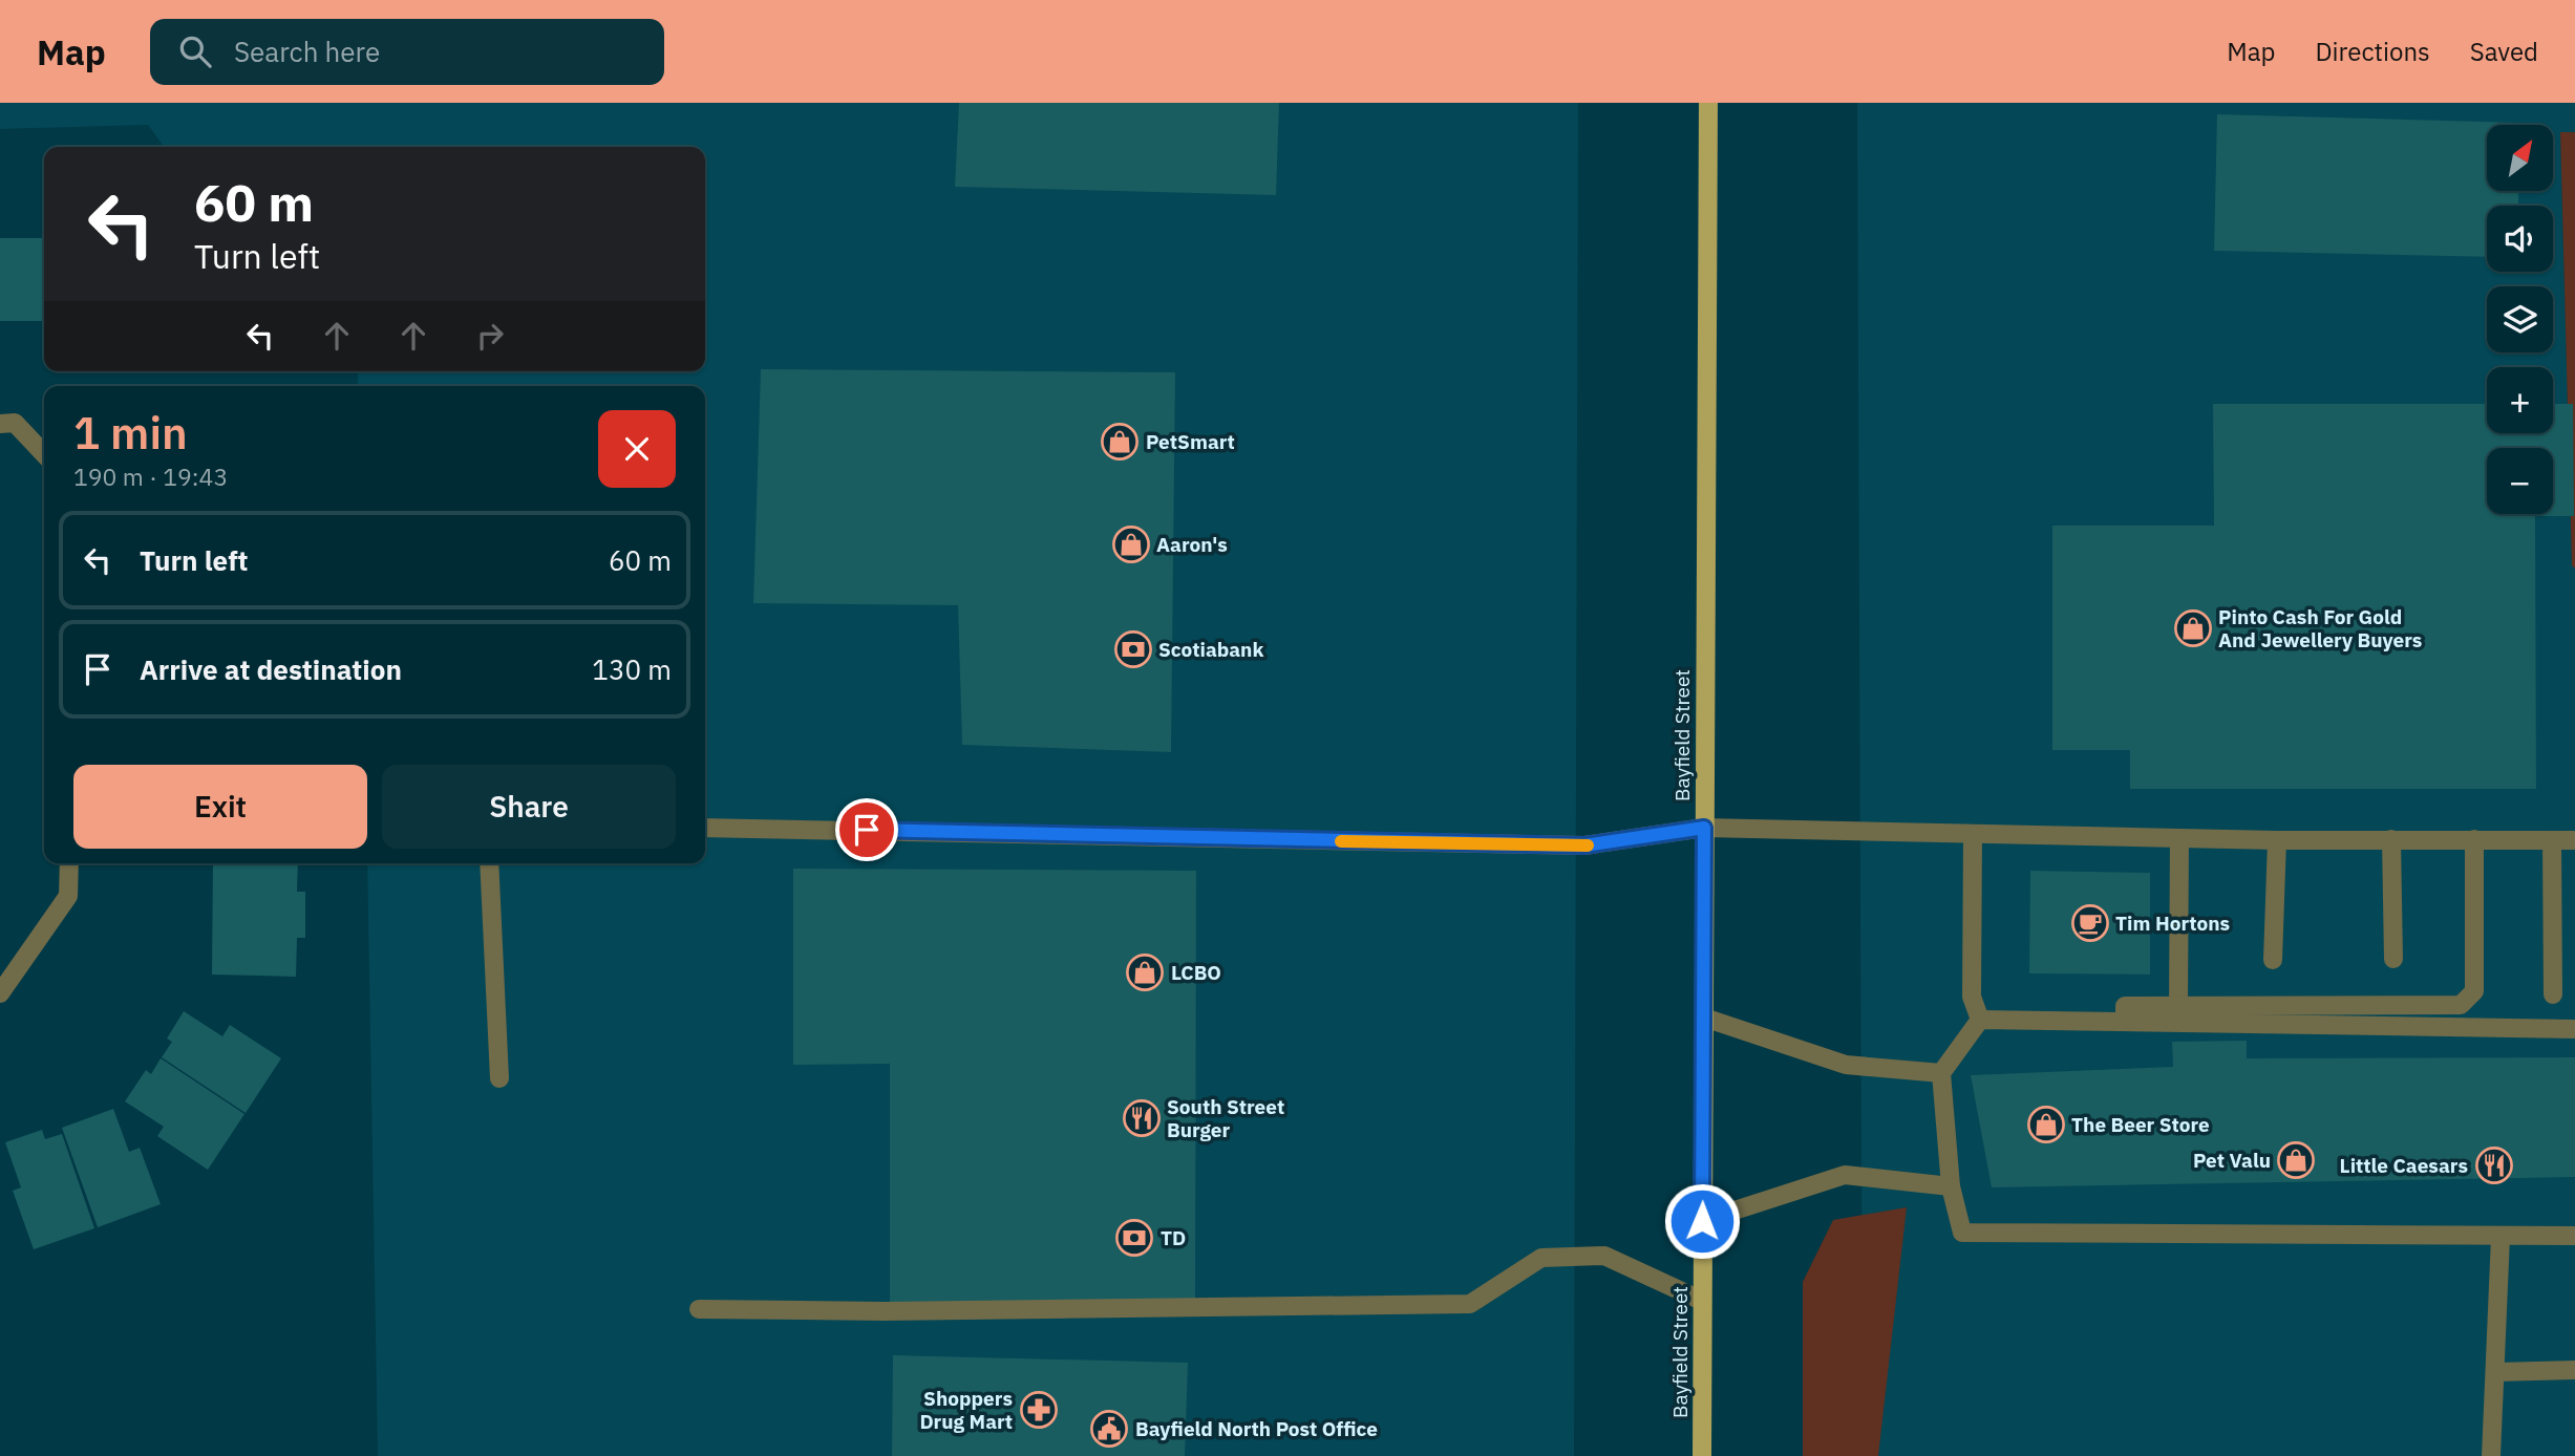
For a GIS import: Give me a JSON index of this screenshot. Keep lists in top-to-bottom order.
{
  "streets": {
    "main road": ["Bayfield Street"]
  },
  "places": {
    "shop": [
      "PetSmart",
      "Aaron's",
      "Pinto Cash For Gold And Jewellery Buyers",
      "LCBO",
      "The Beer Store",
      "Pet Valu"
    ],
    "bank": ["Scotiabank", "TD"],
    "cafe": ["Tim Hortons"],
    "restaurant": ["South Street Burger", "Little Caesars"],
    "pharmacy": ["Shoppers Drug Mart"],
    "public building": ["Bayfield North Post Office"]
  },
  "north": "top right",
  "page": {
    "header": "Map",
    "search": "Search here",
    "nav": ["Map", "Directions", "Saved"],
    "map_buttons": ["+", "−"],
    "turn": ["60 m", "Turn left"],
    "heading": ["1 min", "190 m · 19:43"],
    "list": [
      {
        "name": "Turn left",
        "value": "60 m"
      },
      {
        "name": "Arrive at destination",
        "value": "130 m"
      }
    ],
    "buttons": ["Exit", "Share"]
  }
}
